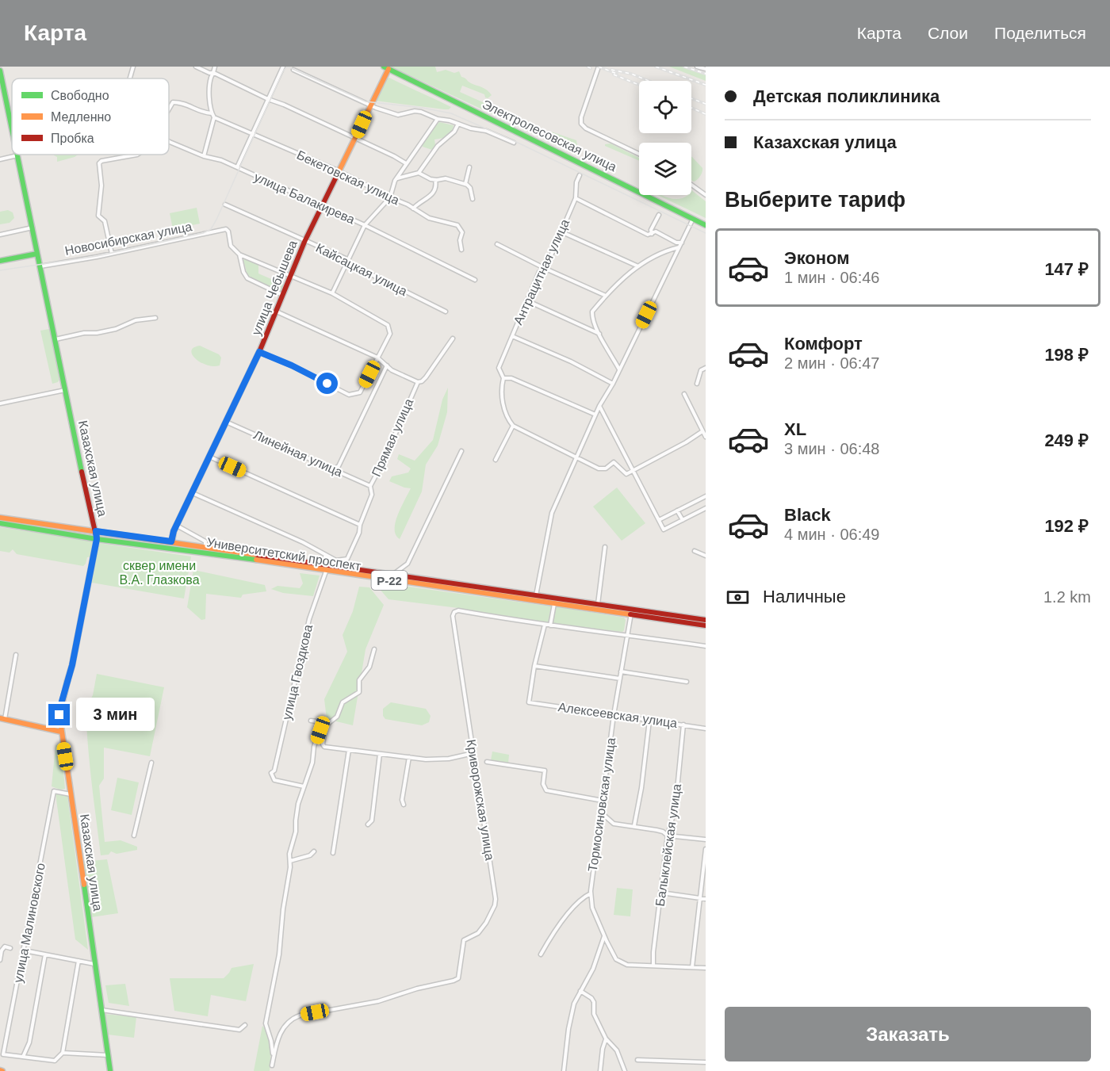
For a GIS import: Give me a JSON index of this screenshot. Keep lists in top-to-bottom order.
{
  "streets": {
    "main road": [
      "Электролесовская улица",
      "улица Чебышева",
      "Казахская улица",
      "Университетский проспект",
      "Р-22"
    ],
    "street": [
      "Бекетовская улица",
      "улица Балакирева",
      "Новосибирская улица",
      "Кайсацкая улица",
      "Антрацитная улица",
      "Прямая улица",
      "Линейная улица",
      "улица Гвоздкова",
      "Алексеевская улица",
      "Криворожская улица",
      "Тормосиновская улица",
      "Балыклейская улица",
      "улица Малиновского"
    ]
  },
  "crossings": [
    ["Электролесовская улица", "улица Чебышева"],
    ["Бекетовская улица", "улица Чебышева"],
    ["улица Балакирева", "улица Чебышева"],
    ["Новосибирская улица", "Казахская улица"],
    ["Кайсацкая улица", "улица Чебышева"],
    ["улица Чебышева", "Линейная улица"],
    ["улица Чебышева", "Университетский проспект"],
    ["Прямая улица", "Линейная улица"],
    ["Прямая улица", "улица Гвоздкова"],
    ["Казахская улица", "Университетский проспект"],
    ["Казахская улица", "улица Малиновского"],
    ["Университетский проспект", "улица Гвоздкова"],
    ["Университетский проспект", "Тормосиновская улица"],
    ["Алексеевская улица", "Тормосиновская улица"],
    ["Алексеевская улица", "Балыклейская улица"],
    ["Тормосиновская улица", "Балыклейская улица"]
  ],
  "parks": ["сквер имени В.А. Глазкова"],
  "legend": ["Свободно", "Медленно", "Пробка"],
  "page": {
    "header": "Карта",
    "nav": ["Карта", "Слои", "Поделиться"],
    "banner": ["Детская поликлиника", "Казахская улица"],
    "heading": "Выберите тариф",
    "list": [
      {
        "name": "Эконом",
        "note": "1 мин · 06:46",
        "value": "147 ₽"
      },
      {
        "name": "Комфорт",
        "note": "2 мин · 06:47",
        "value": "198 ₽"
      },
      {
        "name": "XL",
        "note": "3 мин · 06:48",
        "value": "249 ₽"
      },
      {
        "name": "Black",
        "note": "4 мин · 06:49",
        "value": "192 ₽"
      }
    ],
    "pay": ["Наличные", "1.2 km"],
    "bubble": "3 мин",
    "buttons": "Заказать"
  }
}
